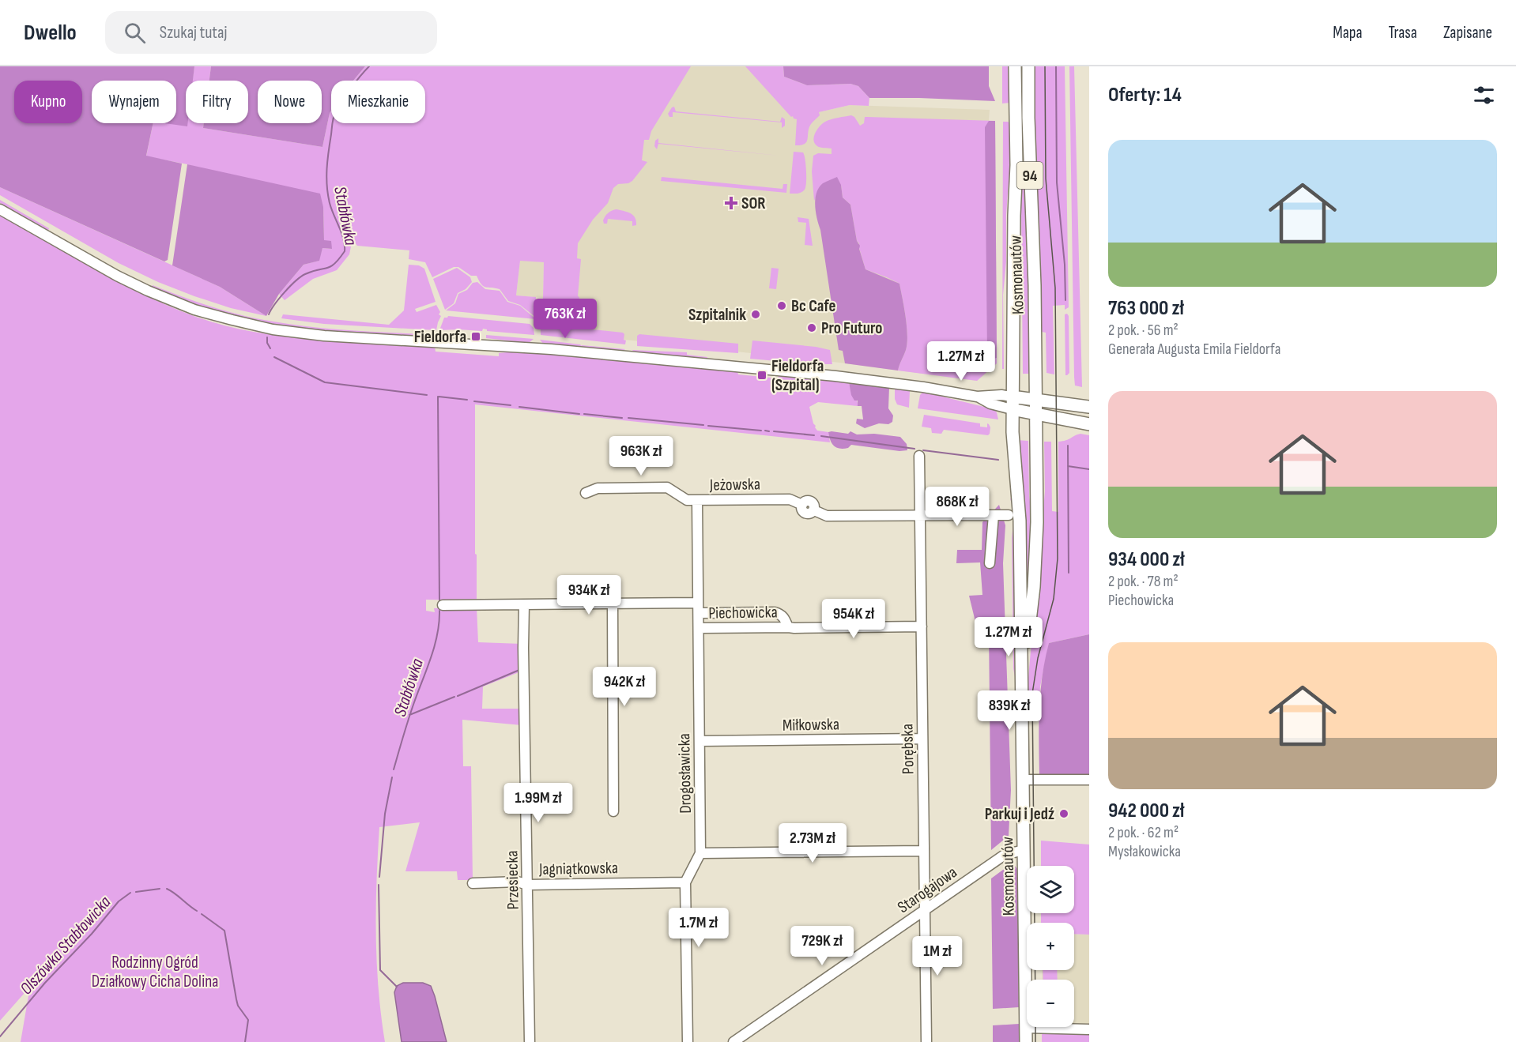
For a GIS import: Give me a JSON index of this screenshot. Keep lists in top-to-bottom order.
{
  "streets": {
    "main road": ["94", "Kosmonautów"],
    "street": [
      "Jeżowska",
      "Piechowicka",
      "Miłkowska",
      "Porębska",
      "Drogosławicka",
      "Jagniątkowska",
      "Przesiecka",
      "Starogajowa"
    ]
  },
  "crossings": [
    ["Kosmonautów", "Starogajowa"],
    ["Jeżowska", "Porębska"],
    ["Jeżowska", "Drogosławicka"],
    ["Piechowicka", "Porębska"],
    ["Piechowicka", "Drogosławicka"],
    ["Piechowicka", "Przesiecka"],
    ["Miłkowska", "Porębska"],
    ["Miłkowska", "Drogosławicka"],
    ["Porębska", "Starogajowa"],
    ["Drogosławicka", "Jagniątkowska"],
    ["Jagniątkowska", "Przesiecka"]
  ],
  "water": ["Stabłówka", "Olszówka Stabłowicka"],
  "parks": ["Rodzinny Ogród Działkowy Cicha Dolina"],
  "places": {
    "health": ["SOR"],
    "other": [
      "Bc Cafe",
      "Szpitalnik",
      "Pro Futuro",
      "Parkuj i Jedź"
    ],
    "transit": ["Fieldorfa", "Fieldorfa (Szpital)"]
  },
  "page": {
    "header": "Dwello",
    "search": "Szukaj tutaj",
    "nav": ["Mapa", "Trasa", "Zapisane"],
    "heading": "Oferty: 14",
    "chip": [
      "Kupno",
      "Wynajem",
      "Filtry",
      "Nowe",
      "Mieszkanie"
    ],
    "list": [
      {
        "name": "763 000 zł",
        "note": "2 pok. · 56 m² · Generała Augusta Emila Fieldorfa"
      },
      {
        "name": "934 000 zł",
        "note": "2 pok. · 78 m² · Piechowicka"
      },
      {
        "name": "942 000 zł",
        "note": "2 pok. · 62 m² · Mysłakowicka"
      }
    ],
    "price": [
      "763K zł",
      "1.27M zł",
      "963K zł",
      "868K zł",
      "934K zł",
      "954K zł",
      "1.27M zł",
      "942K zł",
      "839K zł",
      "1.99M zł",
      "2.73M zł",
      "1.7M zł",
      "729K zł",
      "1M zł"
    ],
    "map_buttons": ["+", "−"]
  }
}
